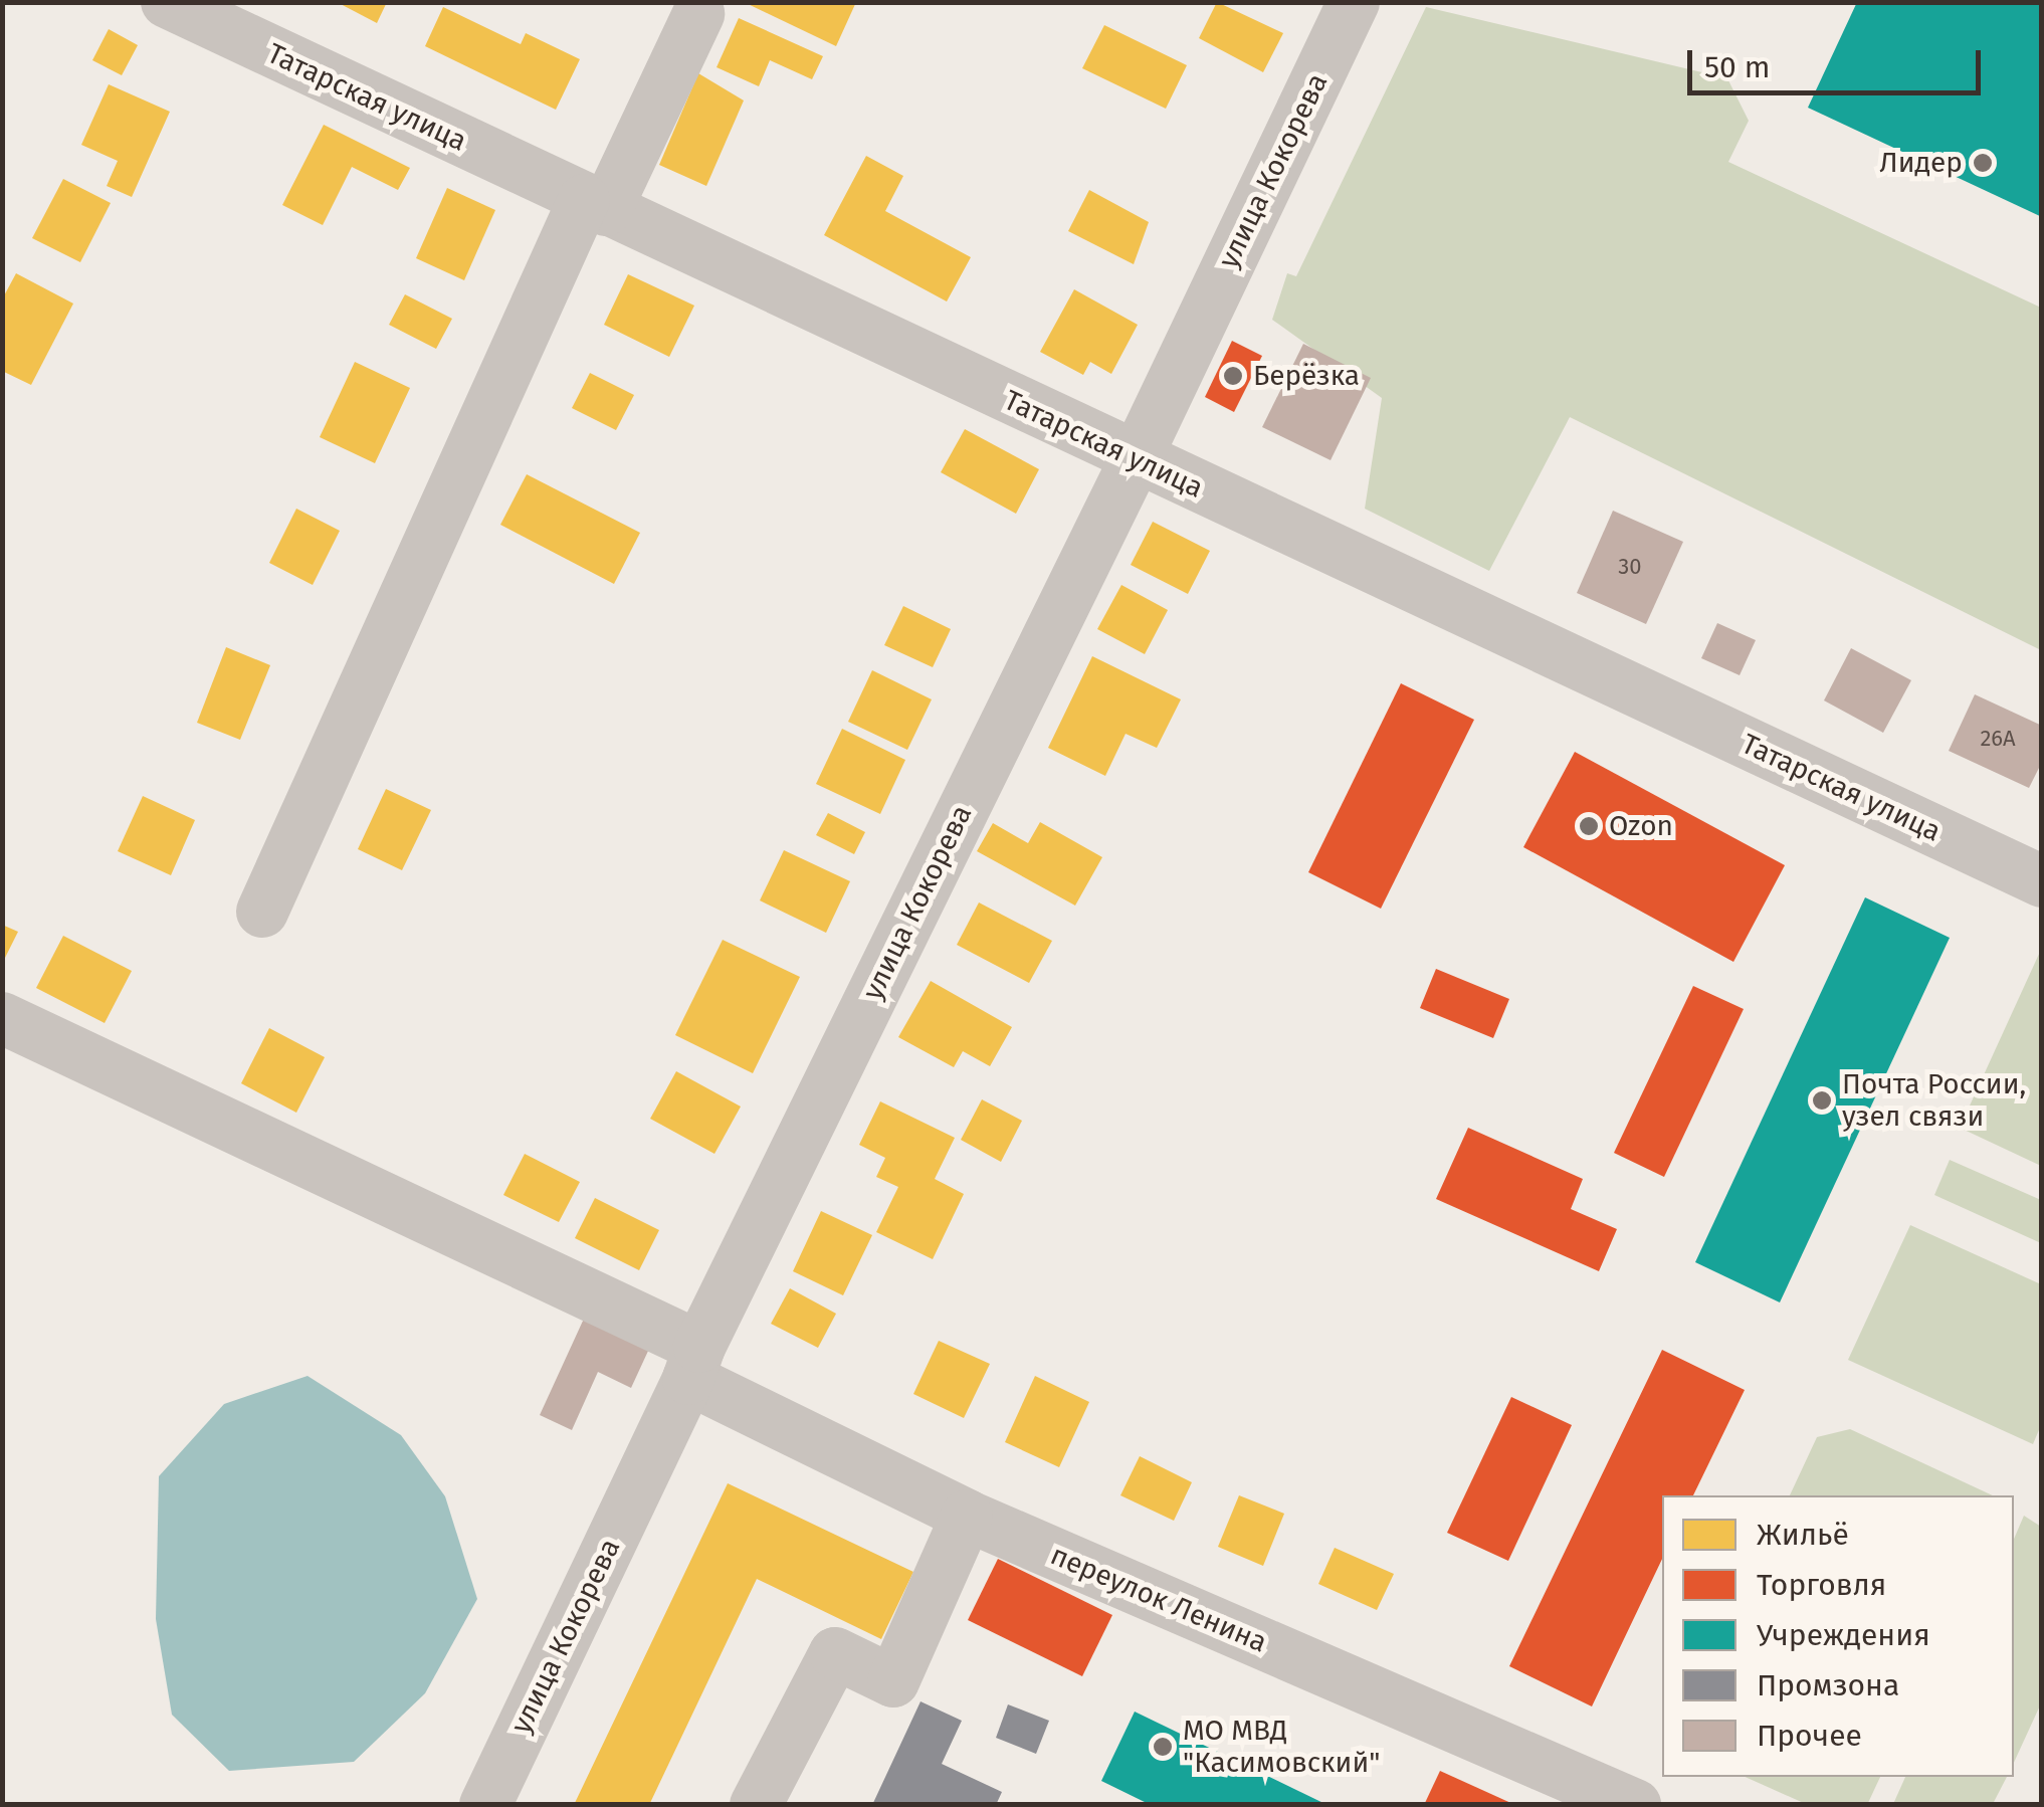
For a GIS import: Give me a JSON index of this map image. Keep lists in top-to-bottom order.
{
  "streets": {
    "street": ["Татарская улица", "улица Кокорева", "переулок Ленина"]
  },
  "crossings": [
    ["Татарская улица", "улица Кокорева"],
    ["улица Кокорева", "переулок Ленина"]
  ],
  "places": [
    "Лидер",
    "Берёзка",
    "Ozon",
    "Почта России, узел связи",
    "МО МВД \"Касимовский\""
  ],
  "house_numbers": ["30", "26А"],
  "legend": [
    "Жильё",
    "Торговля",
    "Учреждения",
    "Промзона",
    "Прочее"
  ],
  "scale_bar": "50 m"
}
